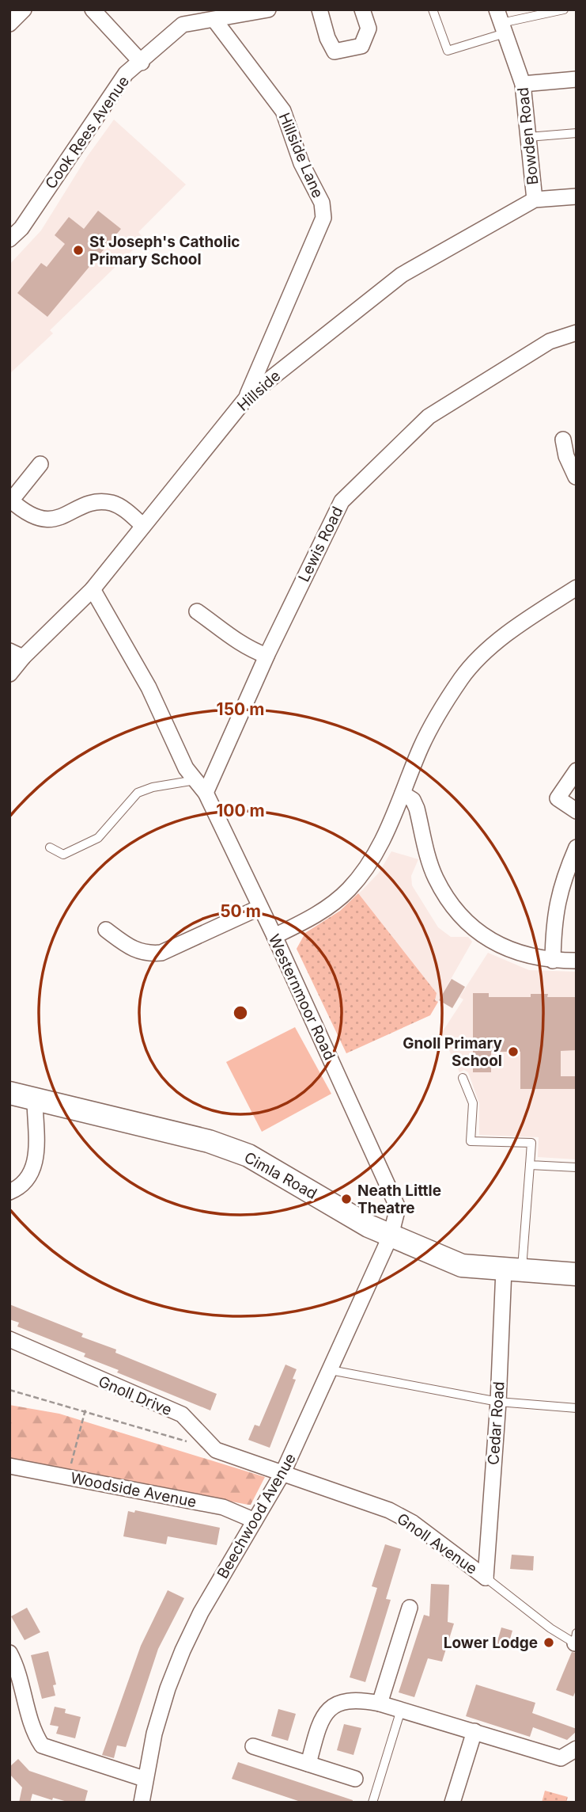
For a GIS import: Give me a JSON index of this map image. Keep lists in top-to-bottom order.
{
  "streets": {
    "main road": ["Cimla Road"],
    "street": [
      "Cook Rees Avenue",
      "Bowden Road",
      "Hillside Lane",
      "Hillside",
      "Lewis Road",
      "Westernmoor Road",
      "Gnoll Drive",
      "Cedar Road",
      "Woodside Avenue",
      "Beechwood Avenue",
      "Gnoll Avenue"
    ]
  },
  "crossings": [
    ["Cook Rees Avenue", "Hillside Lane"],
    ["Bowden Road", "Hillside"],
    ["Hillside Lane", "Hillside"],
    ["Hillside", "Westernmoor Road"],
    ["Lewis Road", "Westernmoor Road"],
    ["Westernmoor Road", "Cimla Road"],
    ["Westernmoor Road", "Beechwood Avenue"],
    ["Cimla Road", "Cedar Road"],
    ["Cimla Road", "Beechwood Avenue"],
    ["Gnoll Drive", "Beechwood Avenue"],
    ["Gnoll Drive", "Gnoll Avenue"],
    ["Cedar Road", "Gnoll Avenue"],
    ["Woodside Avenue", "Beechwood Avenue"],
    ["Beechwood Avenue", "Gnoll Avenue"]
  ],
  "places": [
    "St Joseph's Catholic Primary School",
    "Gnoll Primary School",
    "Neath Little Theatre",
    "Lower Lodge"
  ],
  "rings": ["150 m", "100 m", "50 m"]
}
